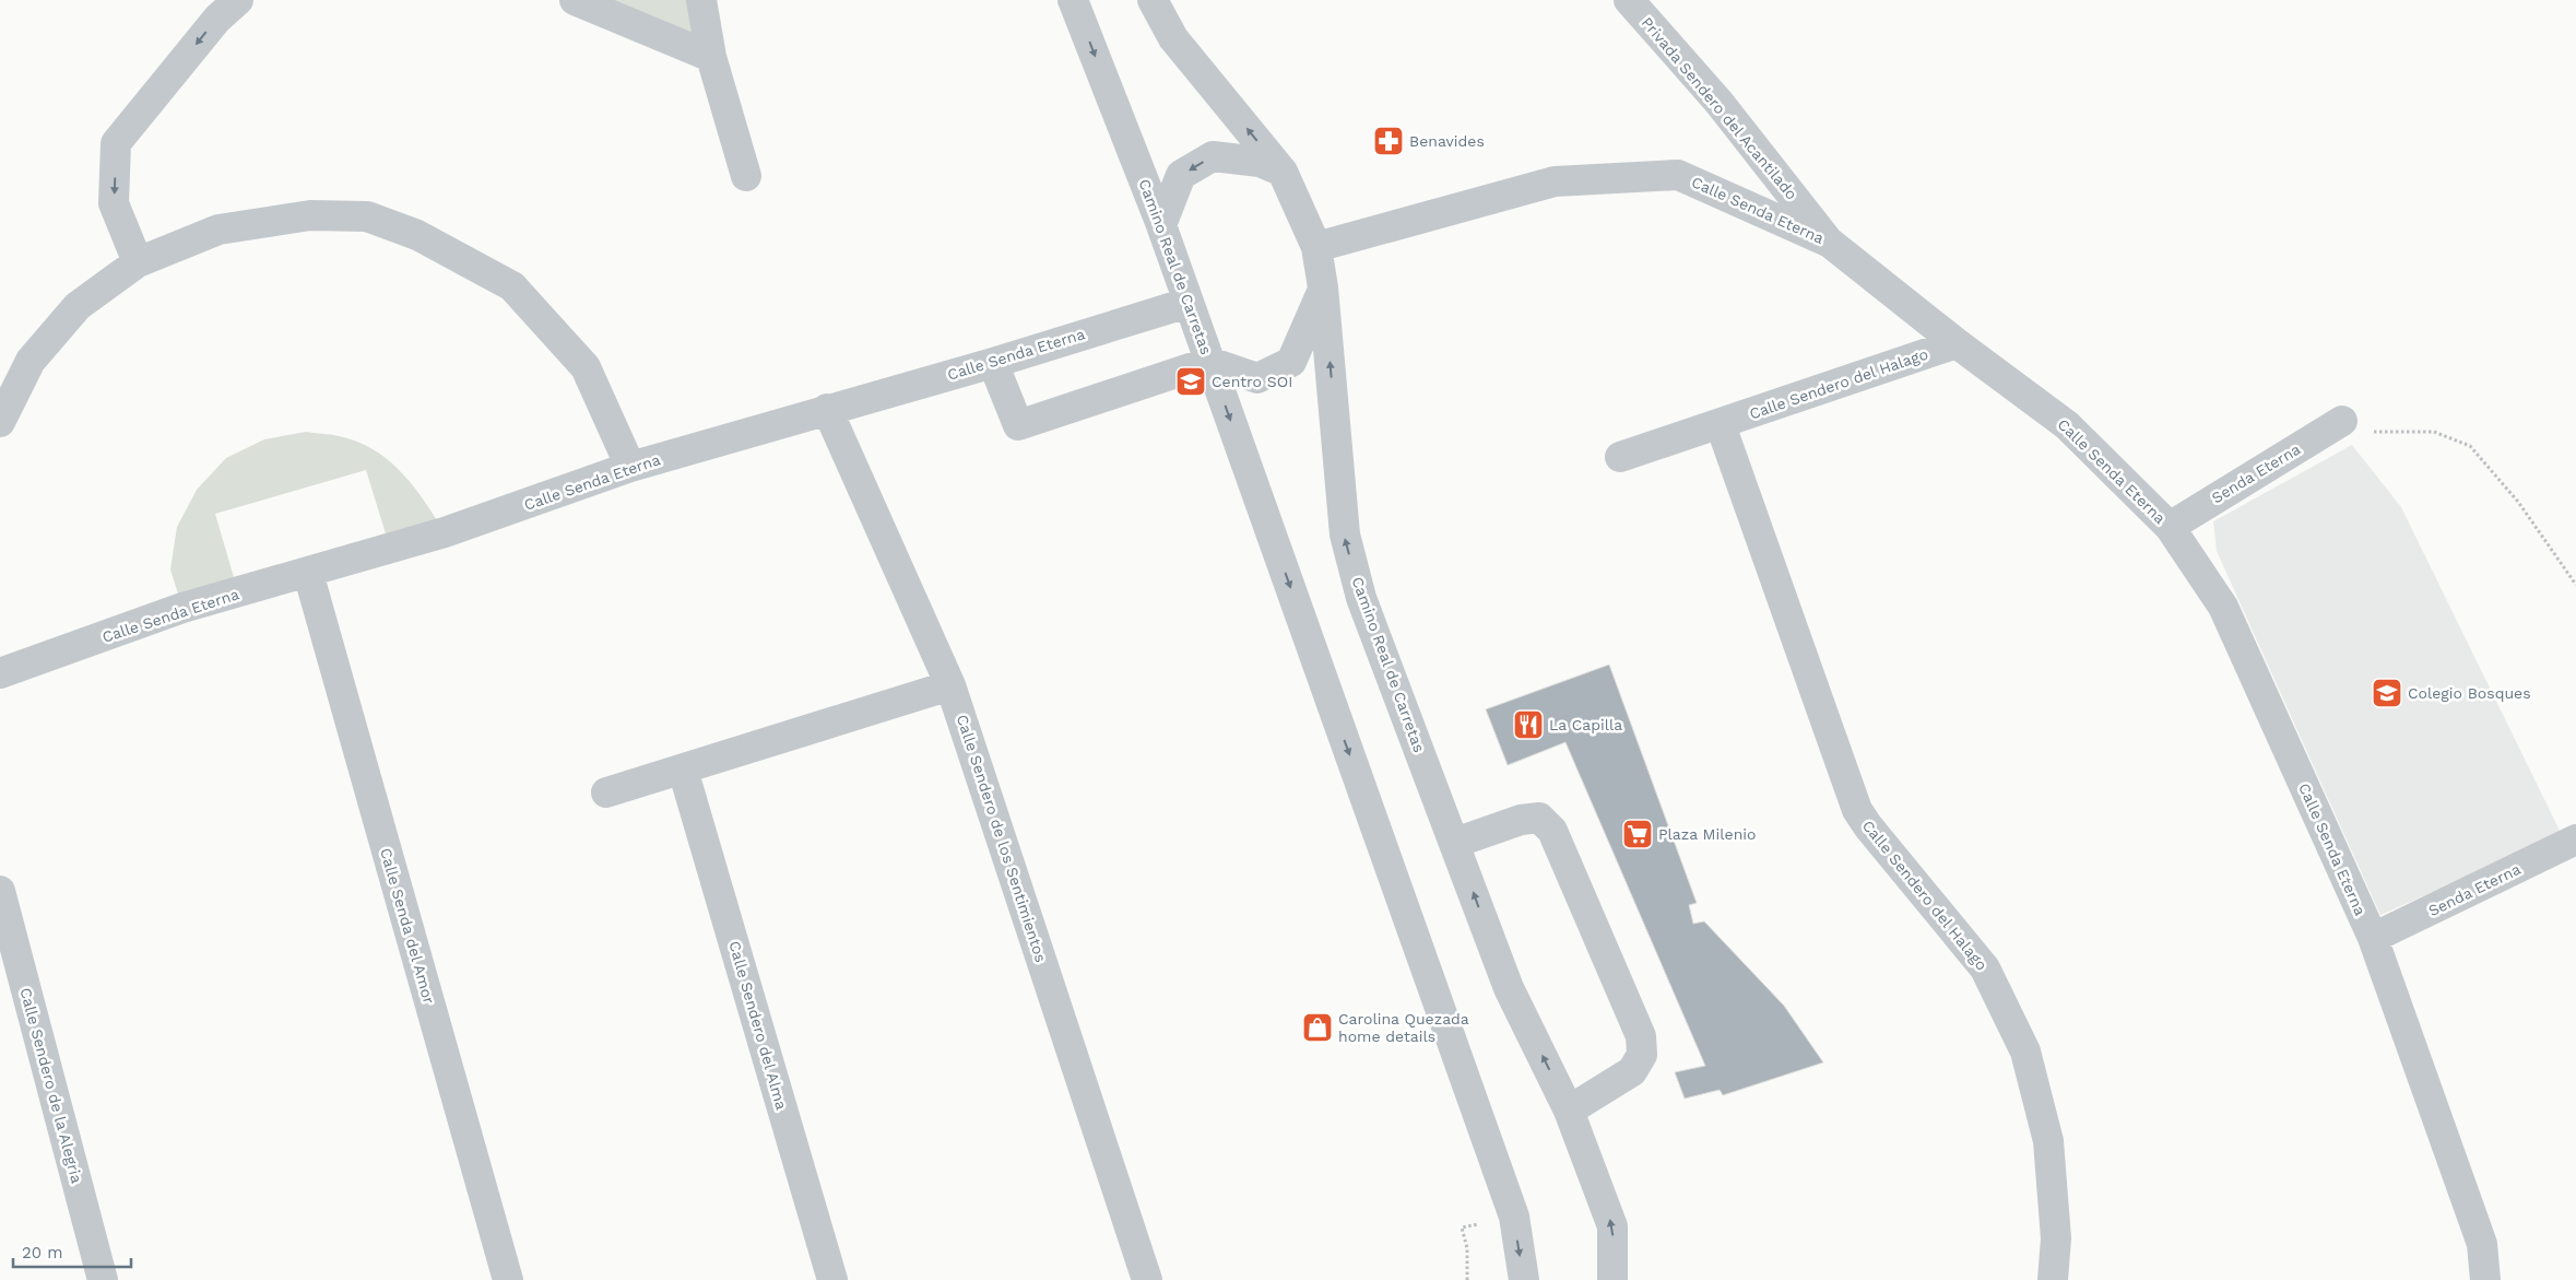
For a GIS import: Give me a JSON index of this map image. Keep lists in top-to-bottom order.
{
  "streets": {
    "street": [
      "Privada Sendero del Acantilado",
      "Calle Senda Eterna",
      "Camino Real de Carretas",
      "Calle Sendero del Halago",
      "Senda Eterna",
      "Calle Sendero de los Sentimientos",
      "Calle Senda del Amor",
      "Calle Sendero del Alma",
      "Calle Sendero de la Alegria"
    ]
  },
  "crossings": [
    ["Privada Sendero del Acantilado", "Calle Senda Eterna"],
    ["Calle Senda Eterna", "Camino Real de Carretas"],
    ["Calle Senda Eterna", "Calle Sendero del Halago"],
    ["Calle Senda Eterna", "Senda Eterna"],
    ["Calle Senda Eterna", "Calle Sendero de los Sentimientos"],
    ["Calle Senda Eterna", "Calle Senda del Amor"]
  ],
  "places": {
    "pharmacy": ["Benavides"],
    "school or university": ["Centro SOI", "Colegio Bosques"],
    "restaurant": ["La Capilla"],
    "supermarket": ["Plaza Milenio"],
    "shop": ["Carolina Quezada home details"]
  },
  "scale_bar": "20 m"
}
